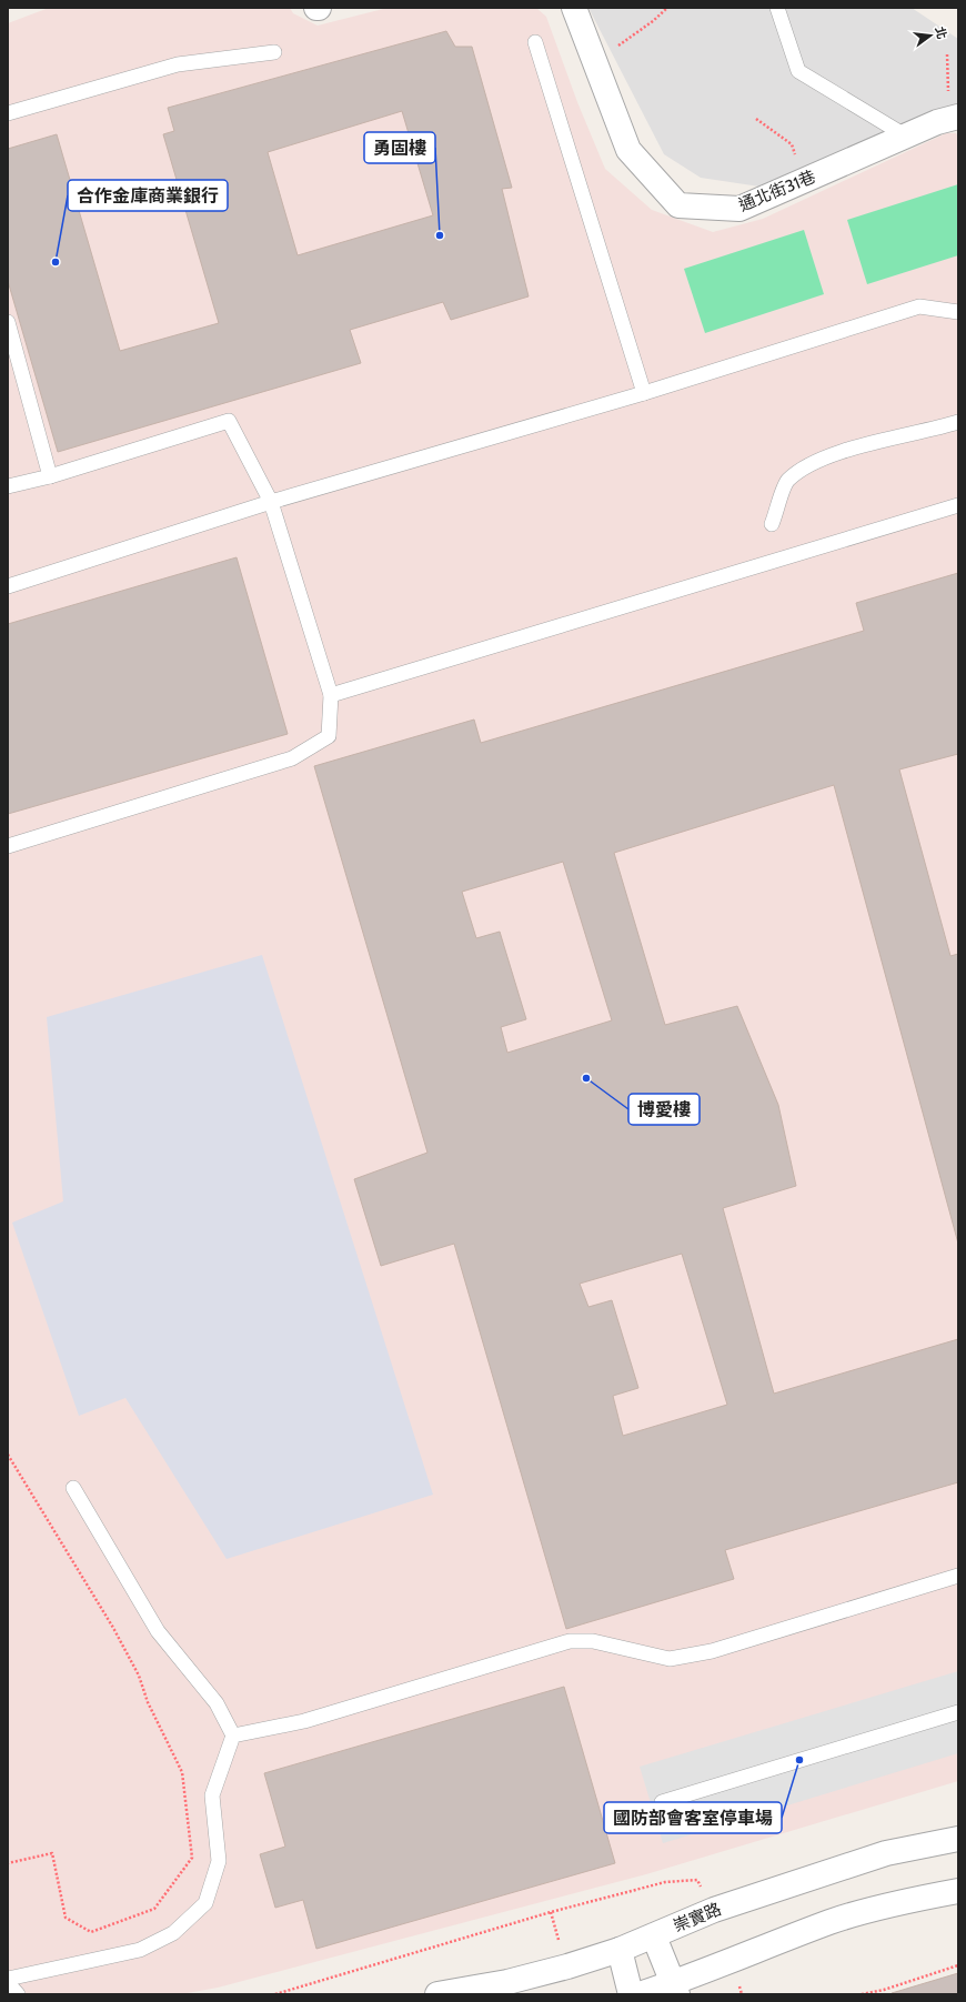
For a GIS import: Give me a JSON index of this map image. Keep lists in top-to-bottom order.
{
  "streets": {
    "street": ["通北街31巷", "崇實路"]
  },
  "places": [
    "勇固樓",
    "合作金庫商業銀行",
    "博愛樓",
    "國防部會客室停車場"
  ],
  "north": "right"
}
